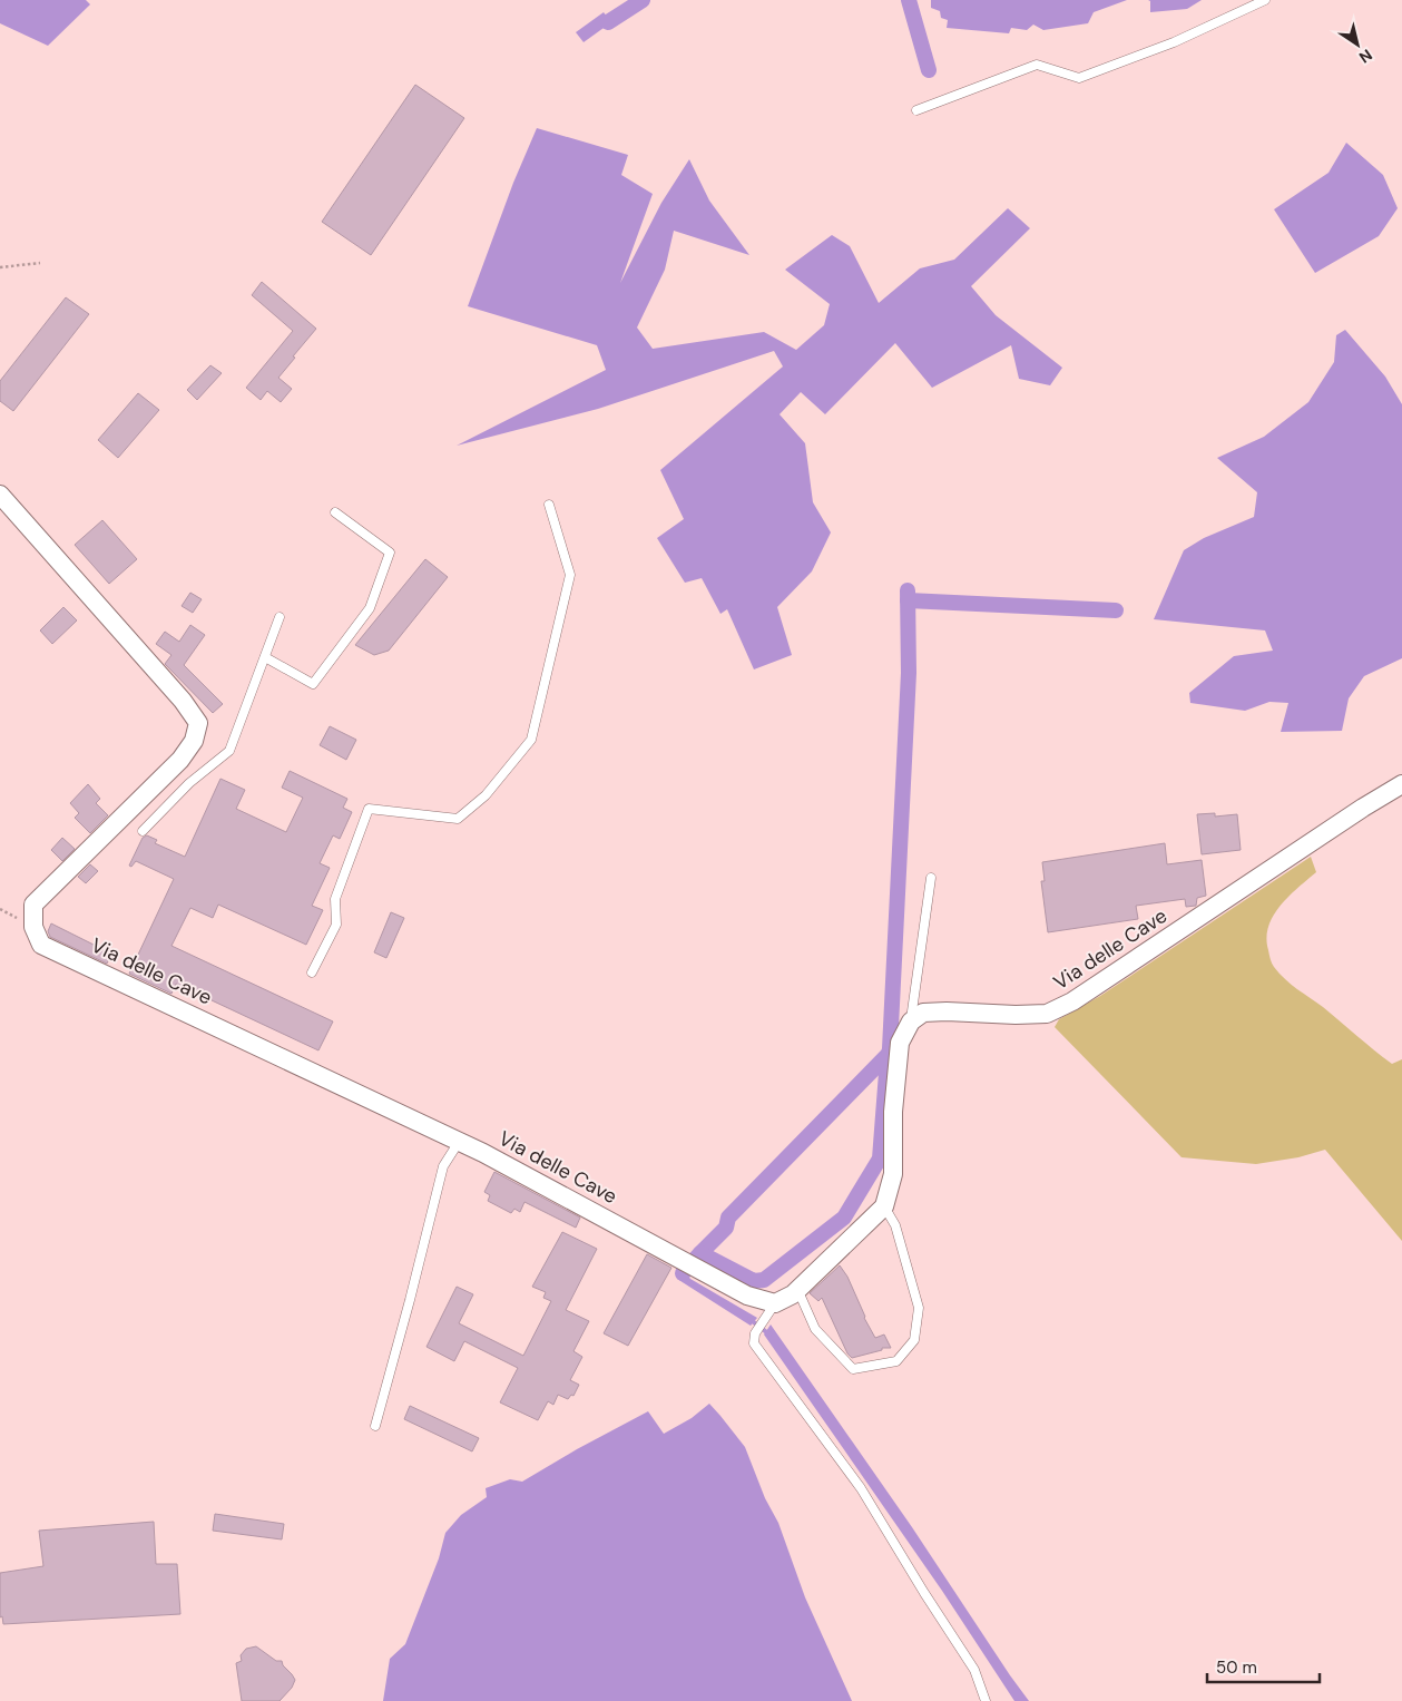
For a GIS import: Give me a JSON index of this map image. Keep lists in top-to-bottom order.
{
  "streets": {
    "street": ["Via delle Cave"]
  },
  "scale_bar": "50 m",
  "north": "bottom right"
}
